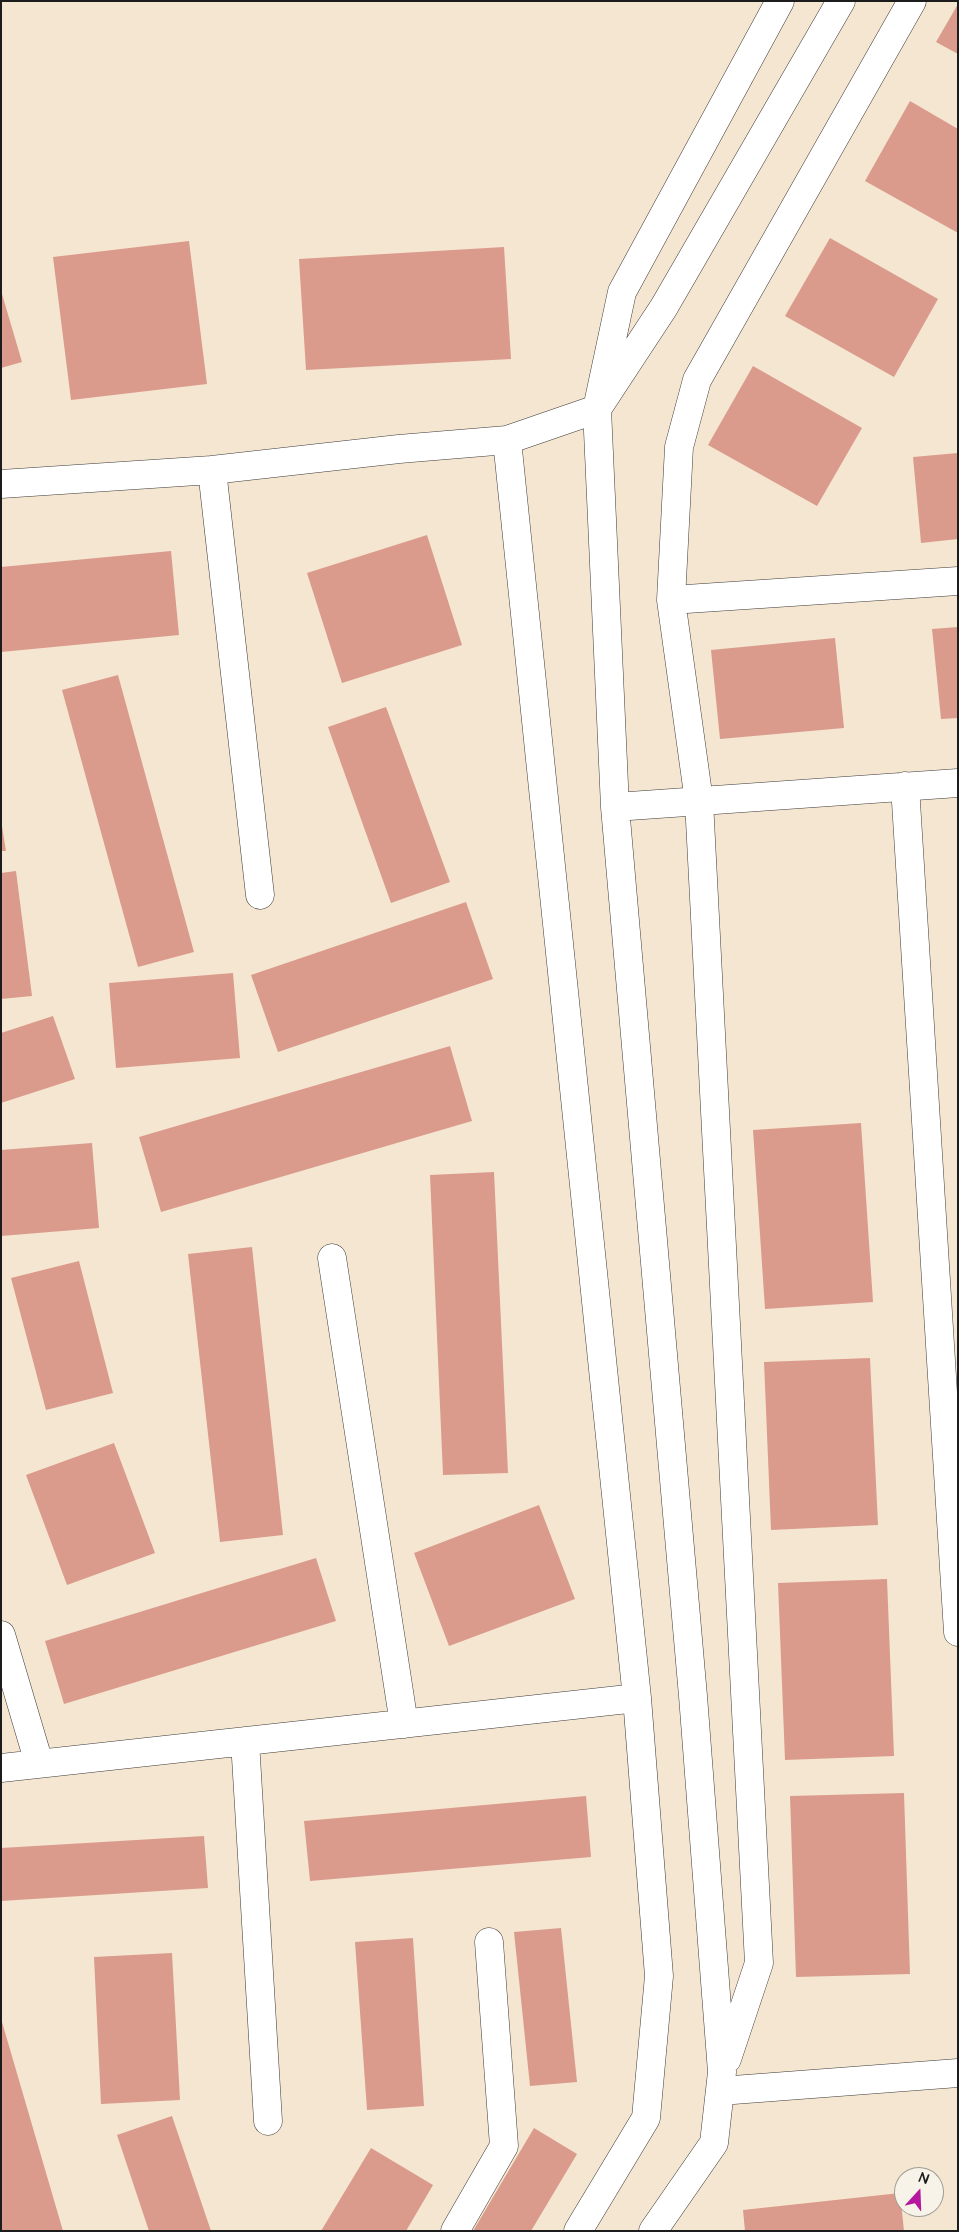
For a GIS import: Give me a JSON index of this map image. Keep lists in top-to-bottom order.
{
  "north": "top"
}
